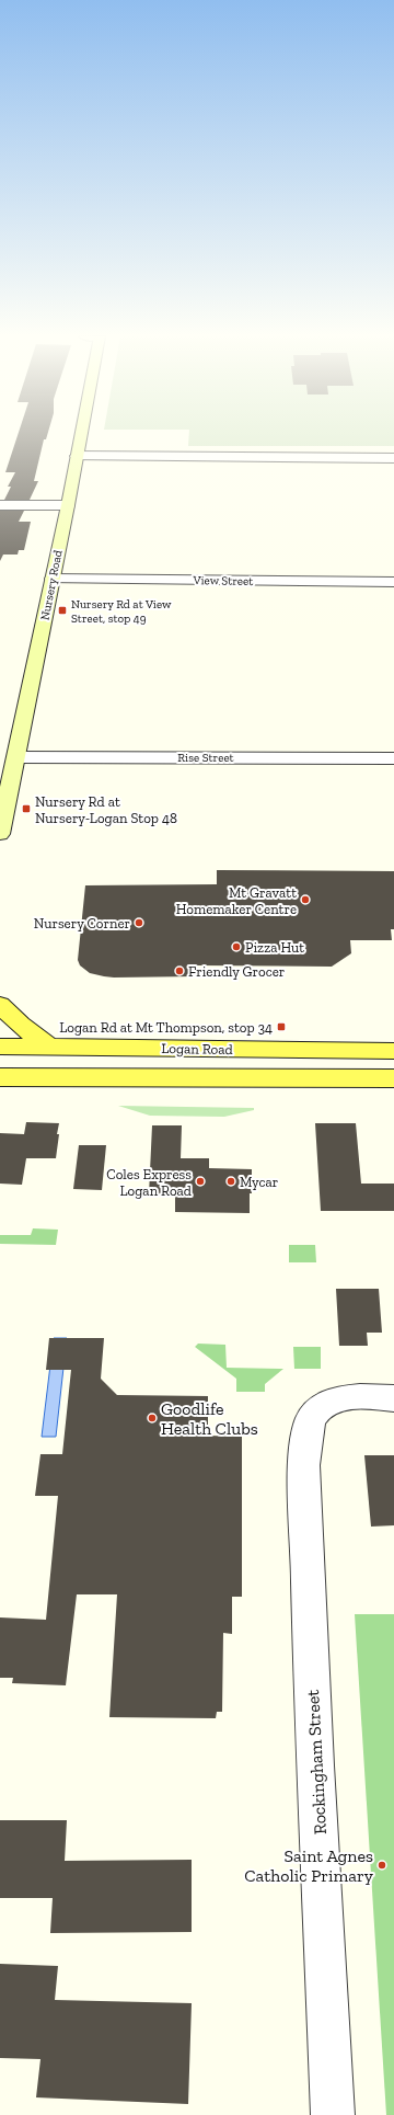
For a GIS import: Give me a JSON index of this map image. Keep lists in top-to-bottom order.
{
  "streets": {
    "main road": ["Nursery Road", "Logan Road"],
    "street": ["View Street", "Rise Street", "Rockingham Street"]
  },
  "crossings": [
    ["View Street", "Nursery Road"],
    ["Nursery Road", "Rise Street"]
  ],
  "places": {
    "transit": ["Nursery Rd at View Street, stop 49", "Nursery Rd at Nursery-Logan Stop 48", "Logan Rd at Mt Thompson, stop 34"],
    "other": [
      "Mt Gravatt Homemaker Centre",
      "Nursery Corner",
      "Pizza Hut",
      "Friendly Grocer",
      "Coles Express Logan Road",
      "Mycar",
      "Goodlife Health Clubs",
      "Saint Agnes Catholic Primary"
    ]
  }
}
